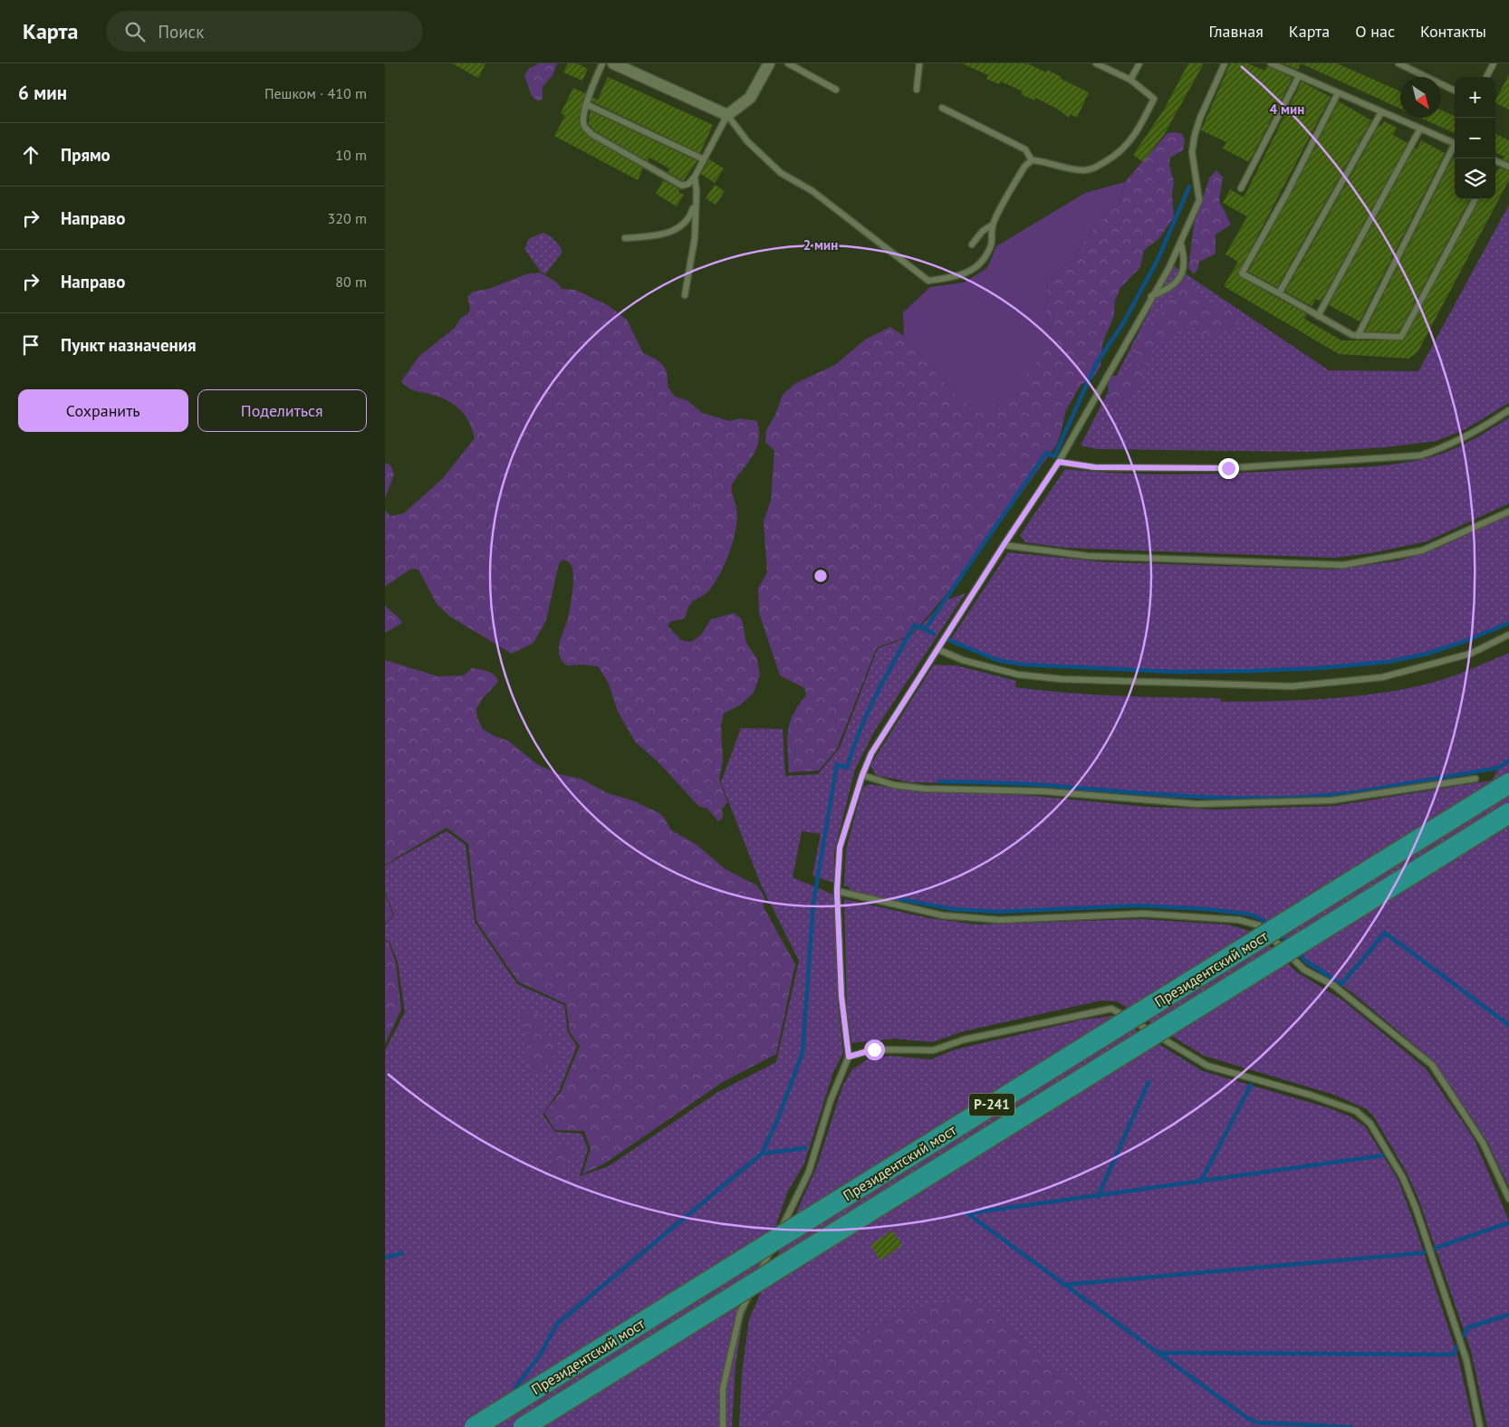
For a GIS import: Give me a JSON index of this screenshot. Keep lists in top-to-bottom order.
{
  "streets": {
    "highway": ["Президентский мост", "Р-241"]
  },
  "north": "bottom right",
  "page": {
    "header": "Карта",
    "search": "Поиск",
    "nav": [
      "Главная",
      "Карта",
      "О нас",
      "Контакты"
    ],
    "heading": ["6 мин", "Пешком · 410 m"],
    "map_buttons": ["+", "−"],
    "list": [
      ["Прямо", "10 m"],
      ["Направо", "320 m"],
      ["Направо", "80 m"],
      "Пункт назначения"
    ],
    "buttons": ["Сохранить", "Поделиться"]
  },
  "rings": ["4 мин", "2 мин"]
}
